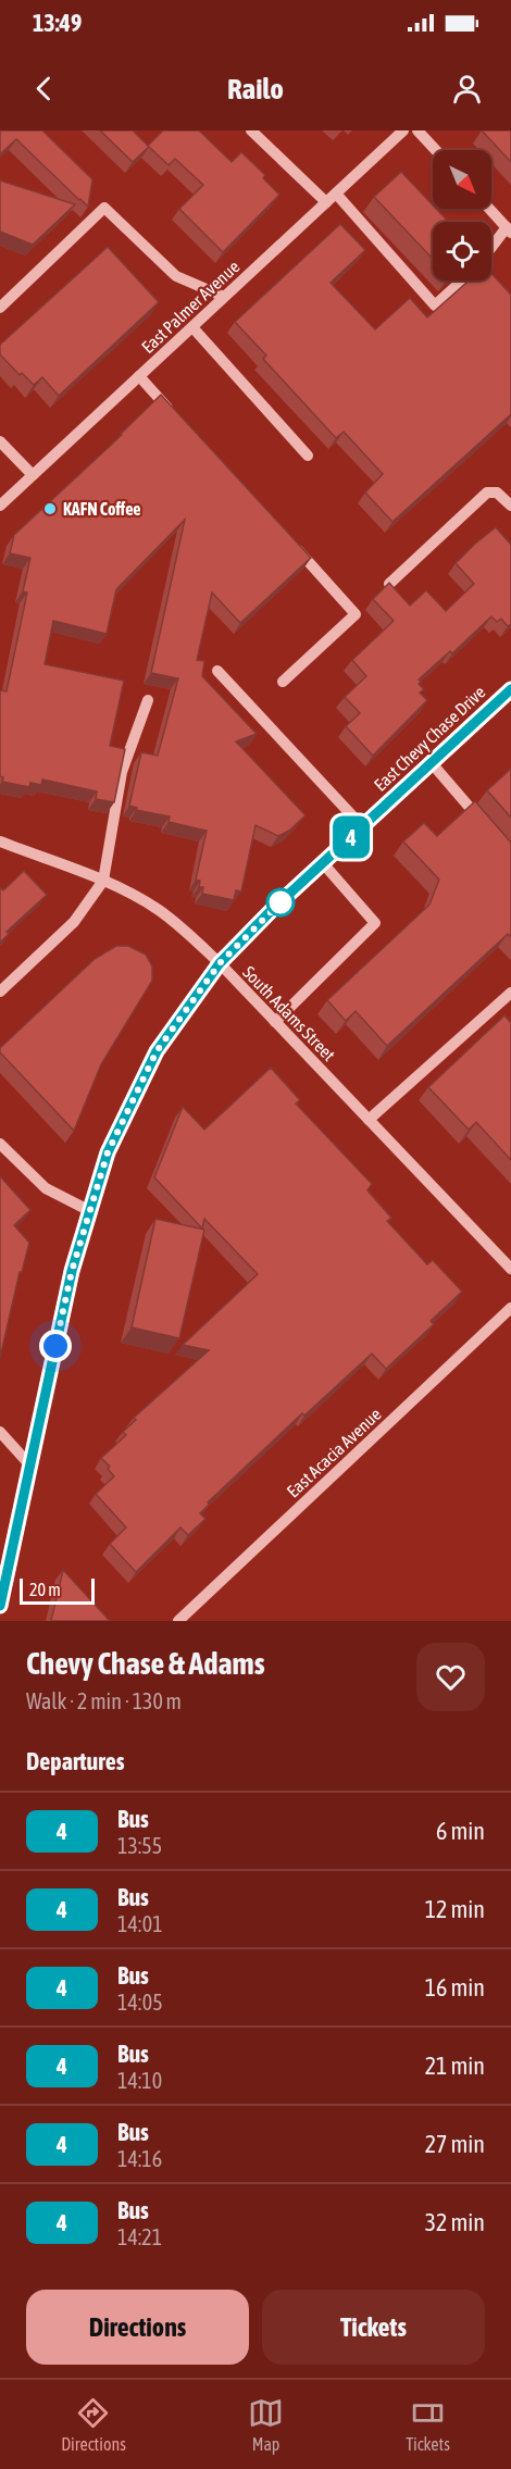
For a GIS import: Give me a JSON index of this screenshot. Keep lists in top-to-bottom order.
{
  "streets": {
    "main road": ["East Chevy Chase Drive"],
    "street": ["East Palmer Avenue", "South Adams Street", "East Acacia Avenue"]
  },
  "crossings": [
    ["East Chevy Chase Drive", "South Adams Street"]
  ],
  "places": ["KAFN Coffee"],
  "lines": ["bus line 4"],
  "scale_bar": "20 m",
  "north": "bottom right",
  "page": {
    "status": "13:49",
    "header": "Railo",
    "on_map": "4",
    "scale": "20 m",
    "heading": [
      ["Chevy Chase & Adams", "Walk · 2 min · 130 m"],
      "Departures"
    ],
    "list": [
      {
        "mark": "4",
        "name": "Bus",
        "note": "13:55",
        "value": "6 min"
      },
      {
        "mark": "4",
        "name": "Bus",
        "note": "14:01",
        "value": "12 min"
      },
      {
        "mark": "4",
        "name": "Bus",
        "note": "14:05",
        "value": "16 min"
      },
      {
        "mark": "4",
        "name": "Bus",
        "note": "14:10",
        "value": "21 min"
      },
      {
        "mark": "4",
        "name": "Bus",
        "note": "14:16",
        "value": "27 min"
      },
      {
        "mark": "4",
        "name": "Bus",
        "note": "14:21",
        "value": "32 min"
      }
    ],
    "buttons": ["Directions", "Tickets"],
    "tabs": ["Directions", "Map", "Tickets"]
  }
}
